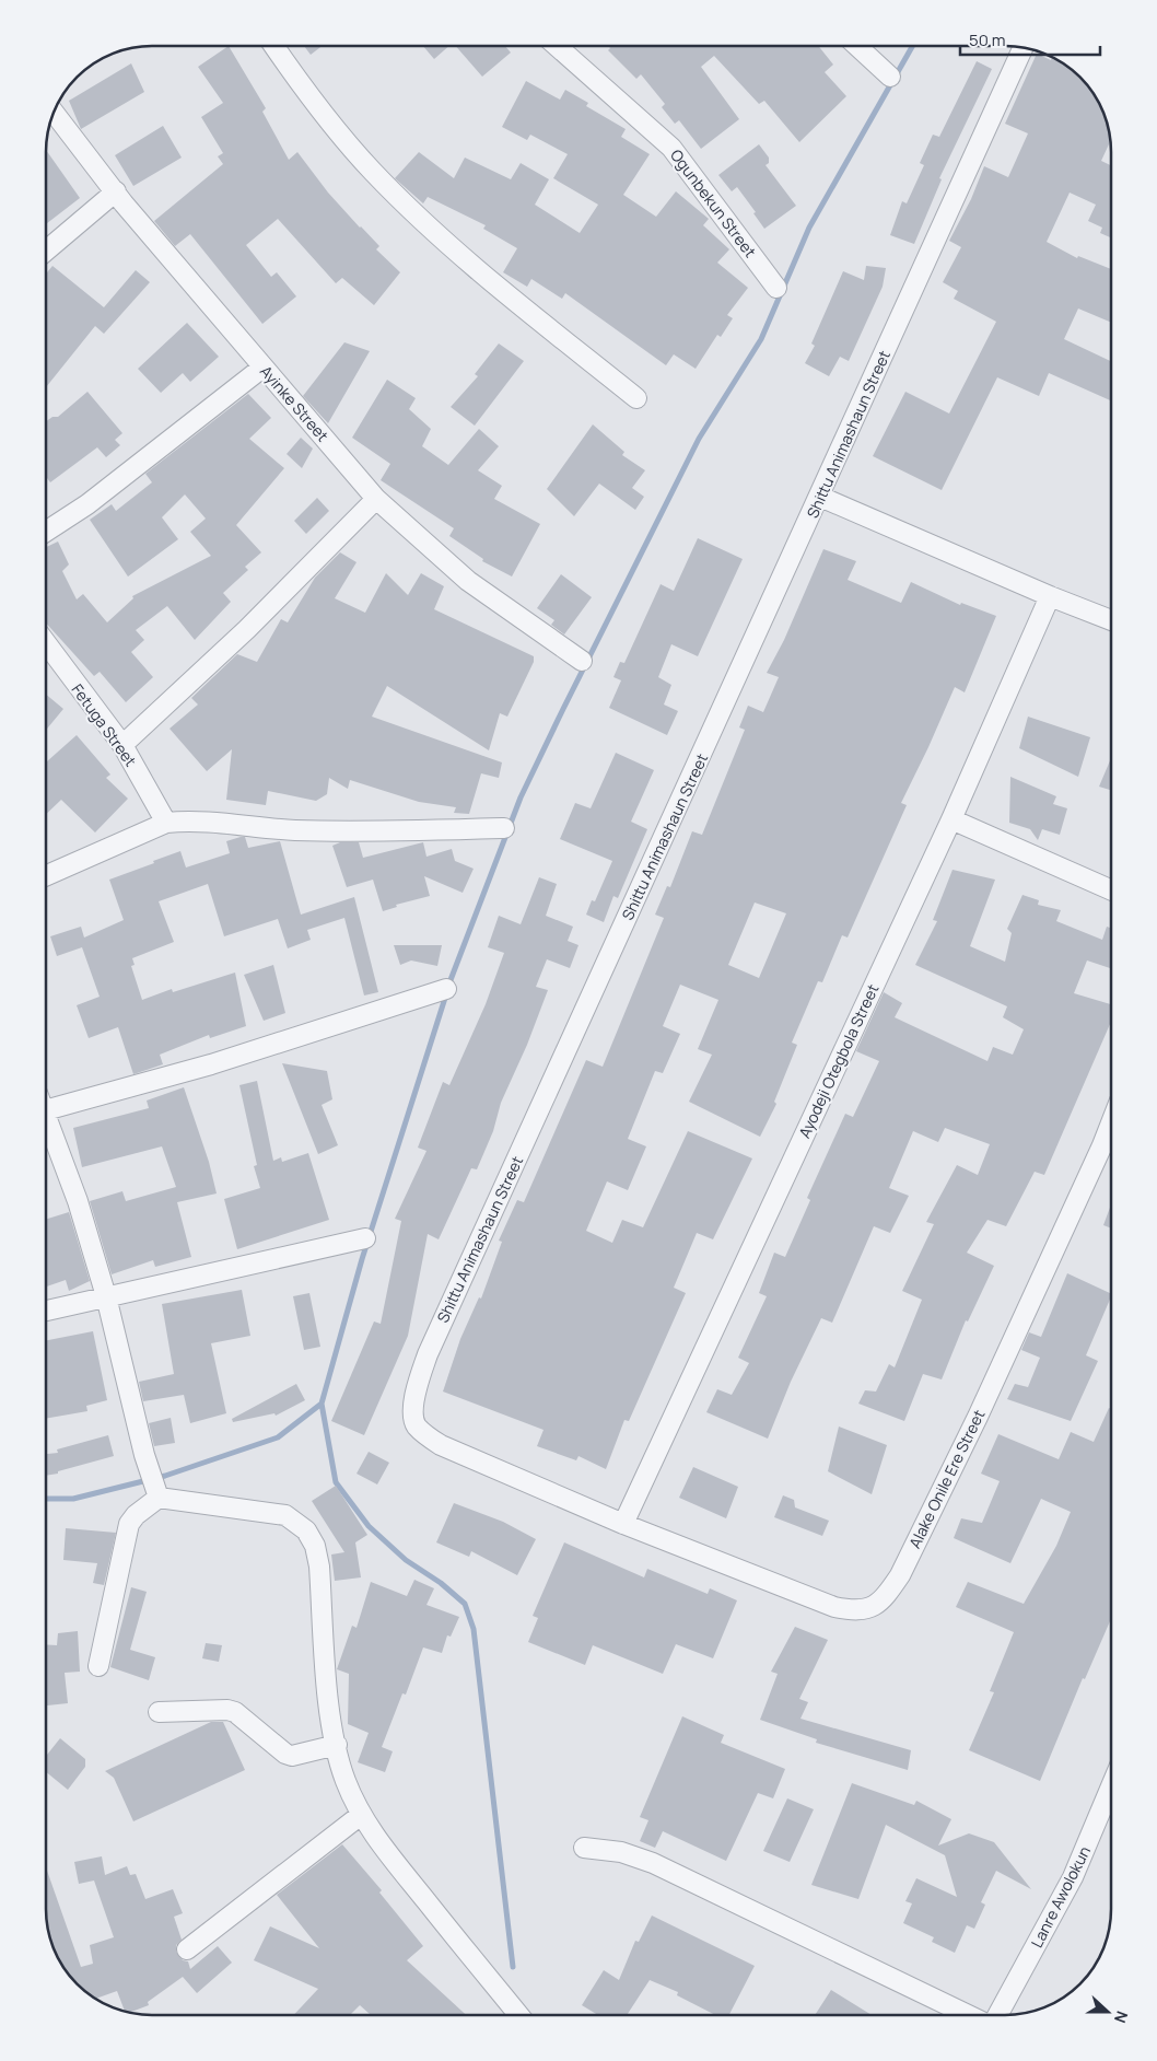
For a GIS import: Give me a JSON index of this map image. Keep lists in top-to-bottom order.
{
  "streets": {
    "street": [
      "Ogunbekun Street",
      "Ayinke Street",
      "Shittu Animashaun Street",
      "Fetuga Street",
      "Ayodeji Otegbola Street",
      "Alake Onile Ere Street",
      "Lanre Awolokun"
    ]
  },
  "crossings": [
    ["Shittu Animashaun Street", "Ayodeji Otegbola Street"],
    ["Shittu Animashaun Street", "Alake Onile Ere Street"],
    ["Ayodeji Otegbola Street", "Alake Onile Ere Street"]
  ],
  "scale_bar": "50 m",
  "north": "right"
}
